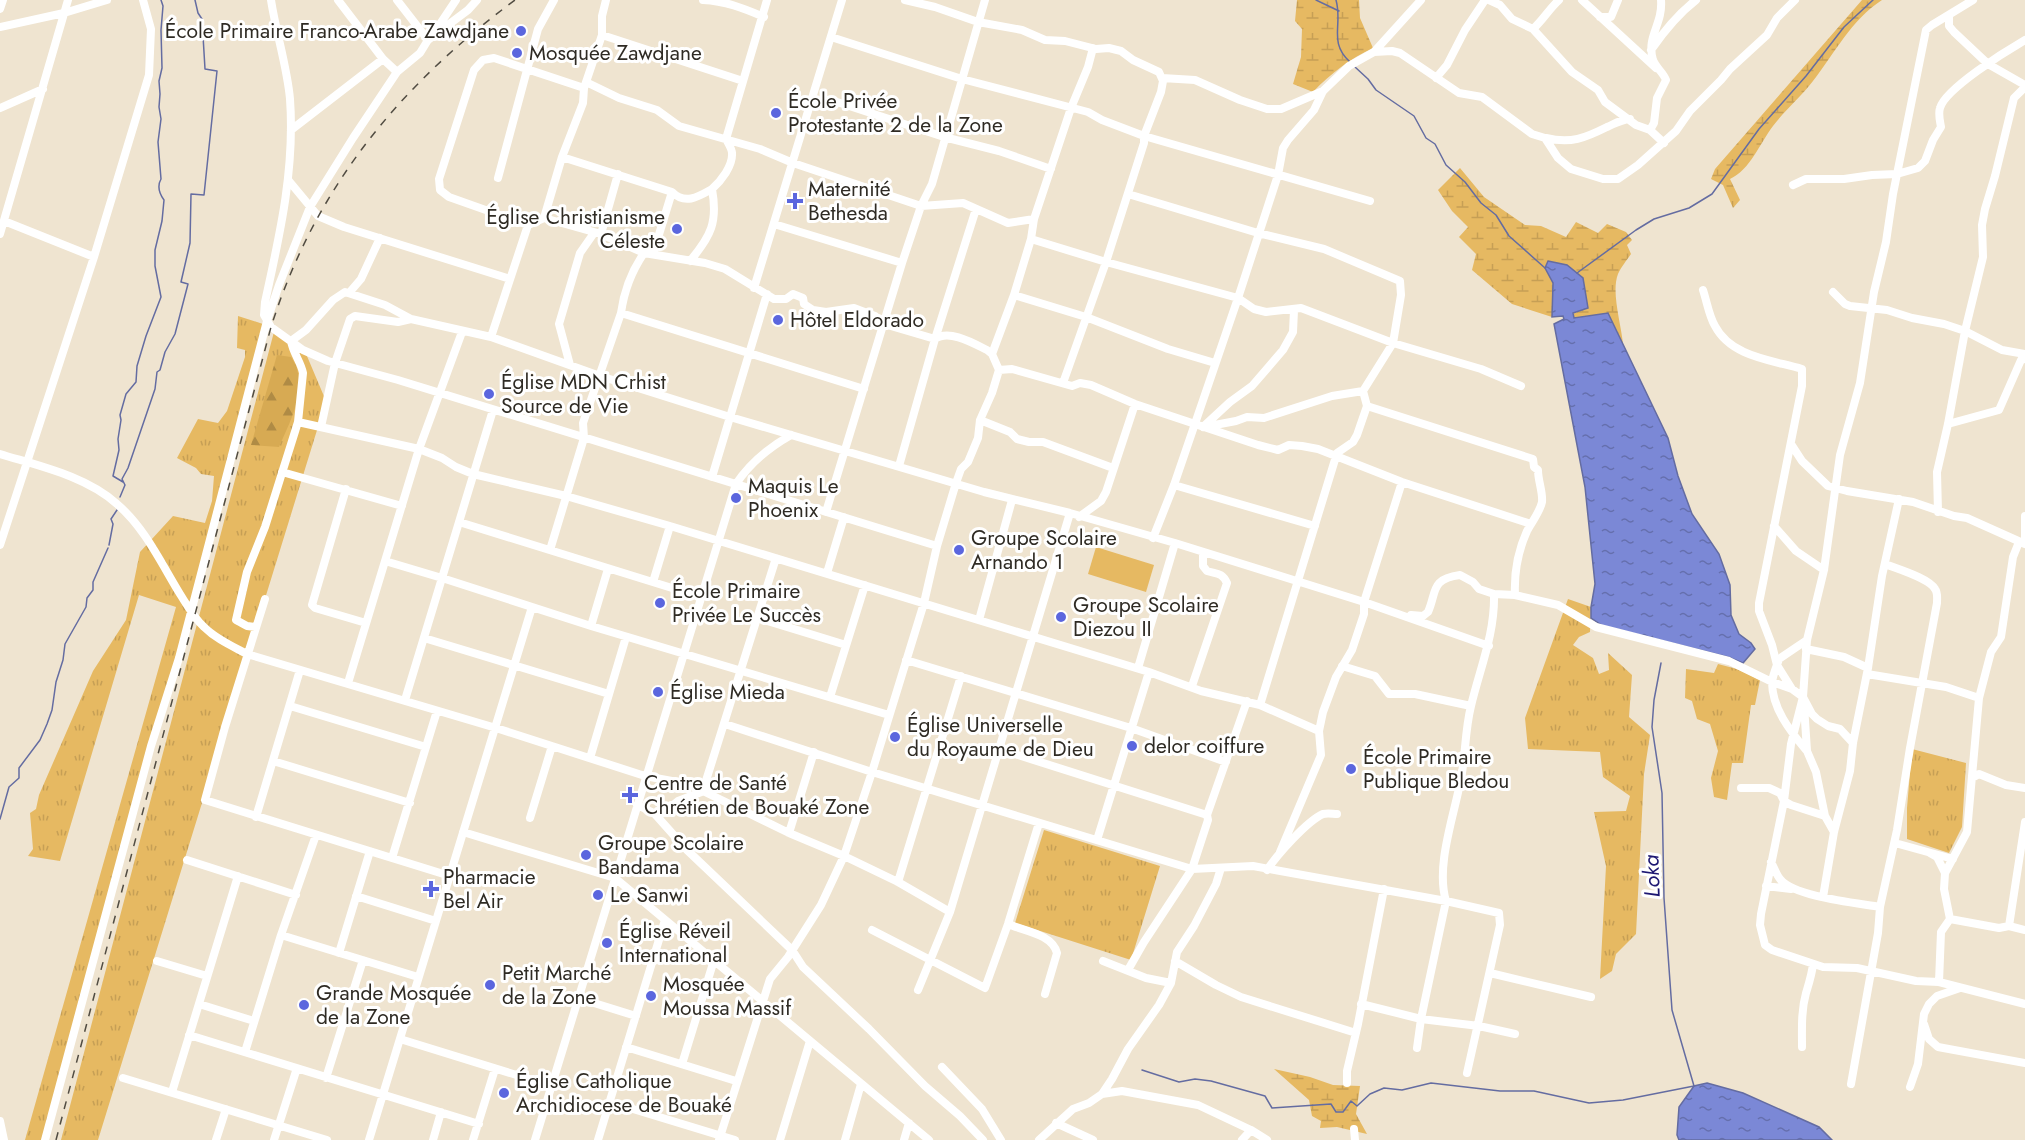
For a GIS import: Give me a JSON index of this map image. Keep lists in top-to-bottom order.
{
  "water": ["Loka"],
  "places": {
    "other": [
      "École Primaire Franco-Arabe Zawdjane",
      "Mosquée Zawdjane",
      "École Privée Protestante 2 de la Zone",
      "Église Christianisme Céleste",
      "Hôtel Eldorado",
      "Église MDN Crhist Source de Vie",
      "Maquis Le Phoenix",
      "Groupe Scolaire Arnando 1",
      "École Primaire Privée Le Succès",
      "Groupe Scolaire Diezou II",
      "Église Mieda",
      "Église Universelle du Royaume de Dieu",
      "delor coiffure",
      "École Primaire Publique Bledou",
      "Groupe Scolaire Bandama",
      "Le Sanwi",
      "Église Réveil International",
      "Petit Marché de la Zone",
      "Mosquée Moussa Massif",
      "Grande Mosquée de la Zone",
      "Église Catholique Archidiocese de Bouaké"
    ],
    "health": ["Maternité Bethesda", "Centre de Santé Chrétien de Bouaké Zone", "Pharmacie Bel Air"]
  }
}
